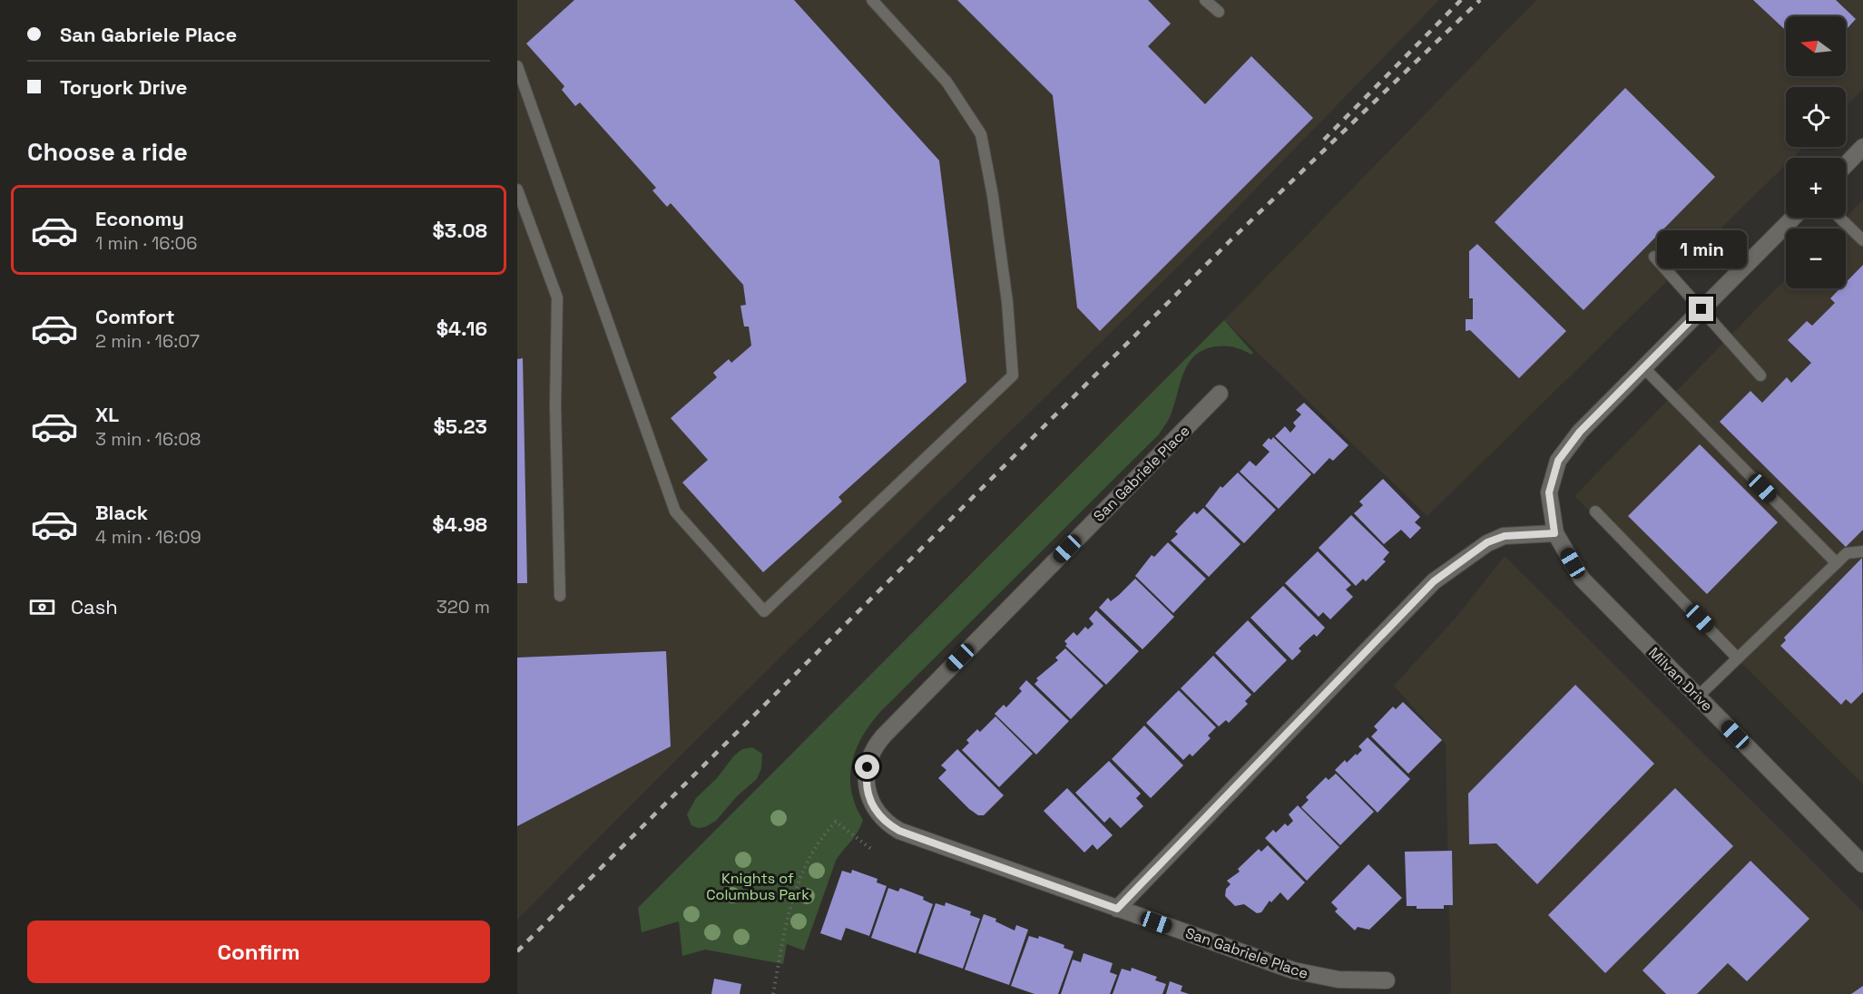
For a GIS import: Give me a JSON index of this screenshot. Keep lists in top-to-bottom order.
{
  "streets": {
    "street": ["San Gabriele Place", "Milvan Drive"]
  },
  "parks": ["Knights of Columbus Park"],
  "north": "left",
  "page": {
    "banner": ["San Gabriele Place", "Toryork Drive"],
    "map_buttons": ["+", "−"],
    "heading": "Choose a ride",
    "list": [
      {
        "name": "Economy",
        "note": "1 min · 16:06",
        "value": "$3.08"
      },
      {
        "name": "Comfort",
        "note": "2 min · 16:07",
        "value": "$4.16"
      },
      {
        "name": "XL",
        "note": "3 min · 16:08",
        "value": "$5.23"
      },
      {
        "name": "Black",
        "note": "4 min · 16:09",
        "value": "$4.98"
      }
    ],
    "bubble": "1 min",
    "pay": ["Cash", "320 m"],
    "buttons": "Confirm"
  }
}
